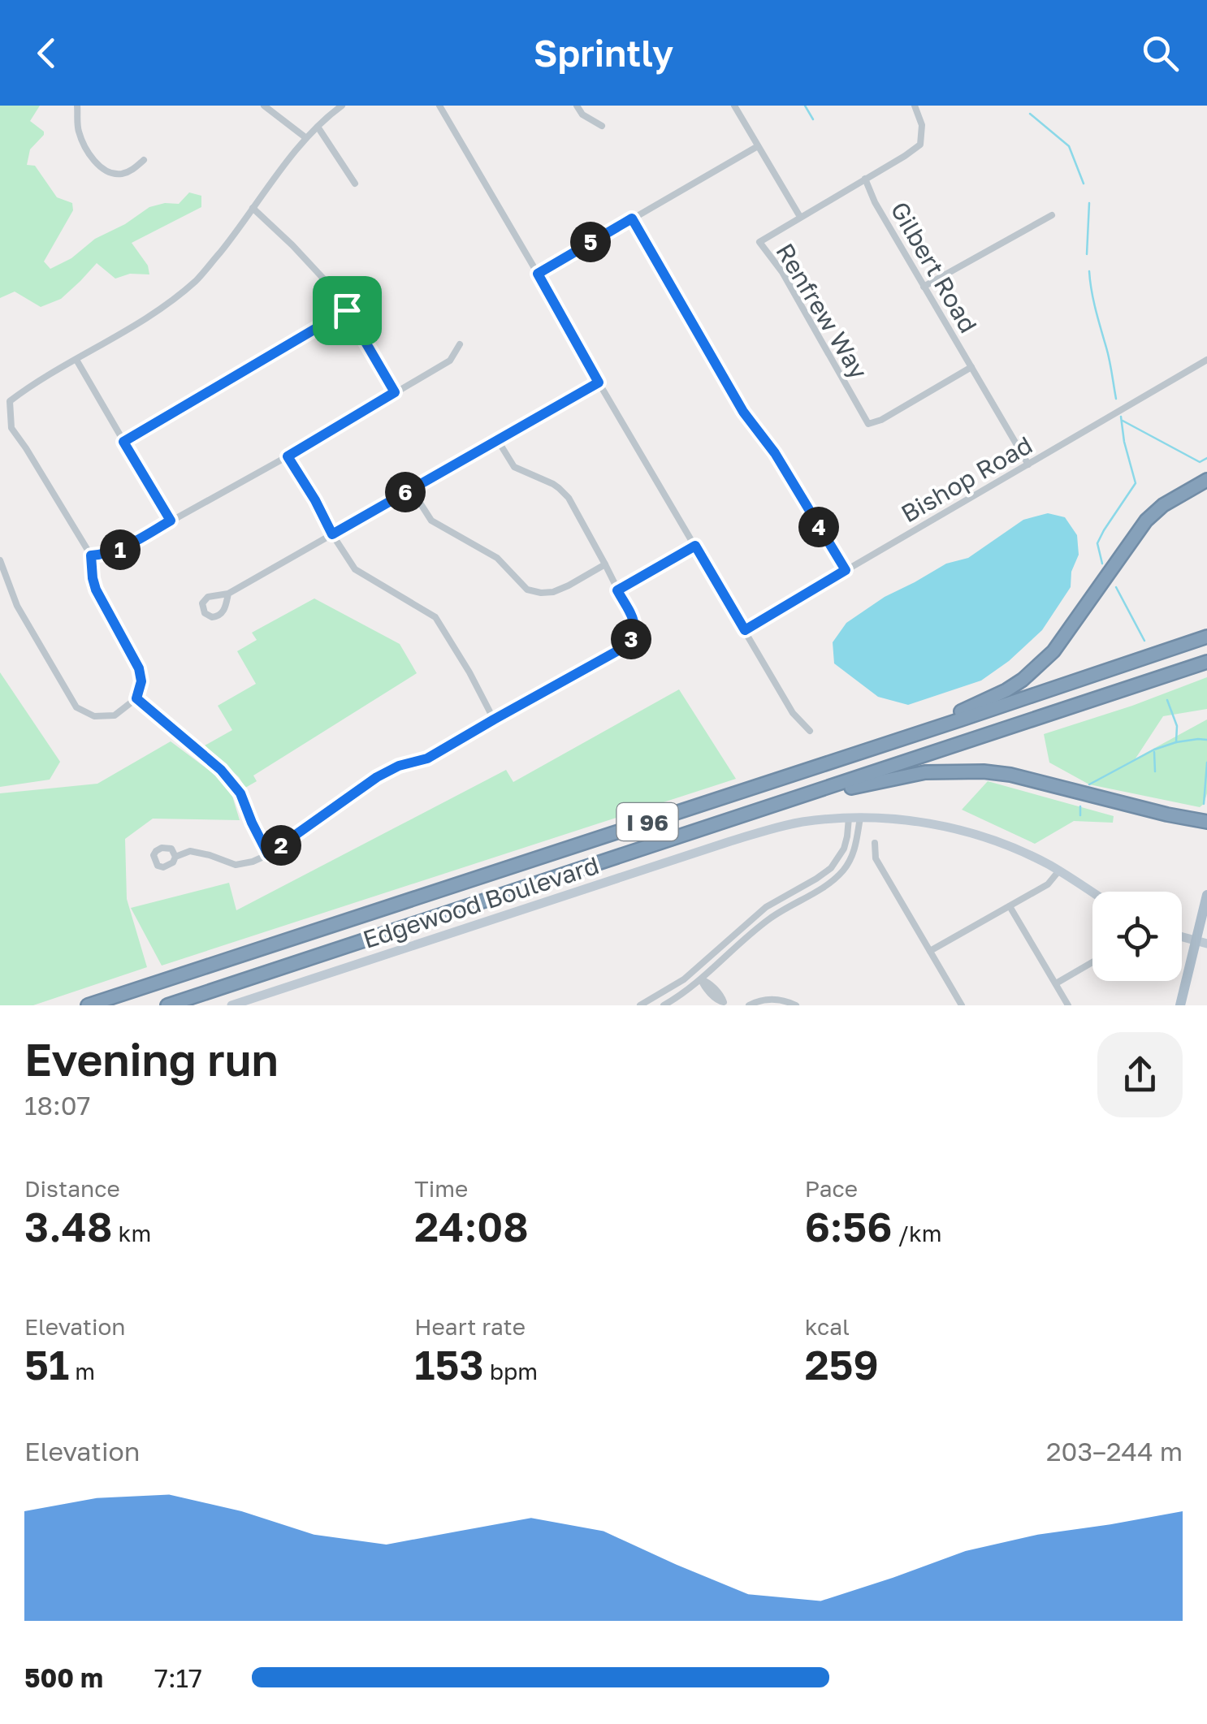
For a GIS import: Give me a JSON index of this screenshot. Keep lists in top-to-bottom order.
{
  "streets": {
    "highway": ["I 96"],
    "street": [
      "Gilbert Road",
      "Renfrew Way",
      "Bishop Road",
      "Edgewood Boulevard"
    ]
  },
  "crossings": [
    ["Gilbert Road", "Renfrew Way"],
    ["Gilbert Road", "Bishop Road"]
  ],
  "page": {
    "header": "Sprintly",
    "pins": [
      "5",
      "6",
      "4",
      "1",
      "3",
      "2"
    ],
    "heading": ["Evening run", "18:07"],
    "stats": [
      ["Distance", "3.48 km"],
      ["Time", "24:08"],
      ["Pace", "6:56 /km"],
      ["Elevation", "51 m"],
      ["Heart rate", "153 bpm"],
      ["kcal", "259"]
    ],
    "chart": ["Elevation", "203–244 m"],
    "list": [
      {
        "name": "500 m",
        "note": "7:17"
      }
    ]
  }
}
